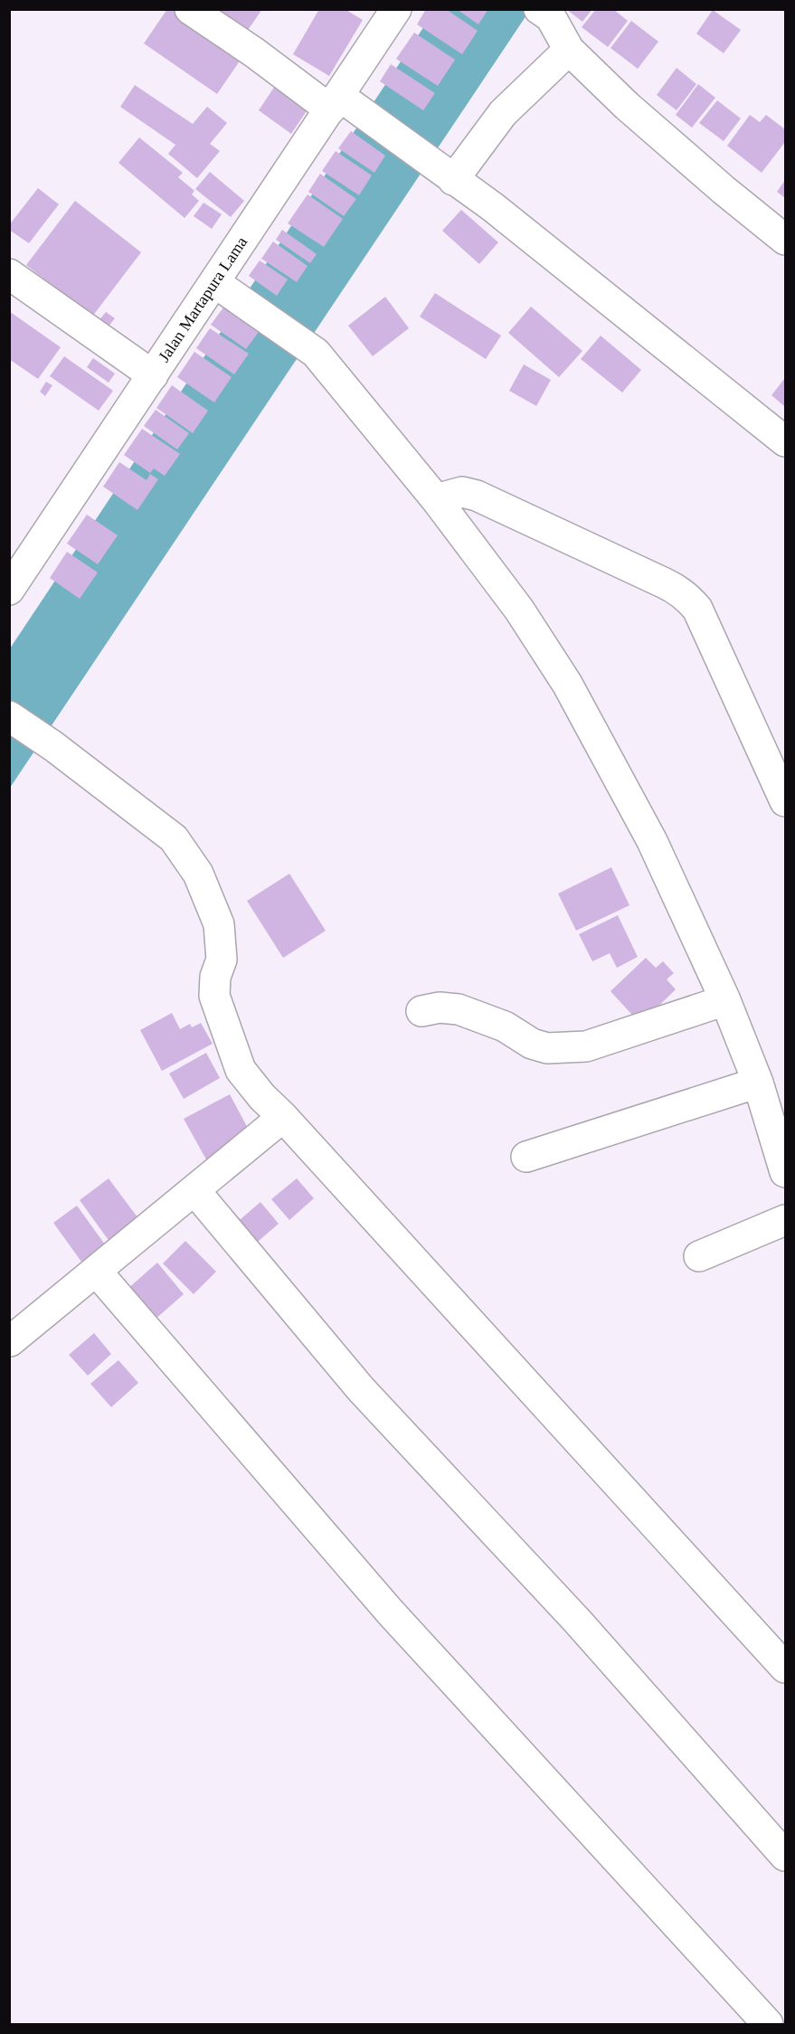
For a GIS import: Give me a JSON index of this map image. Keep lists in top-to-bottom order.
{
  "streets": {
    "street": ["Jalan Martapura Lama"]
  }
}
